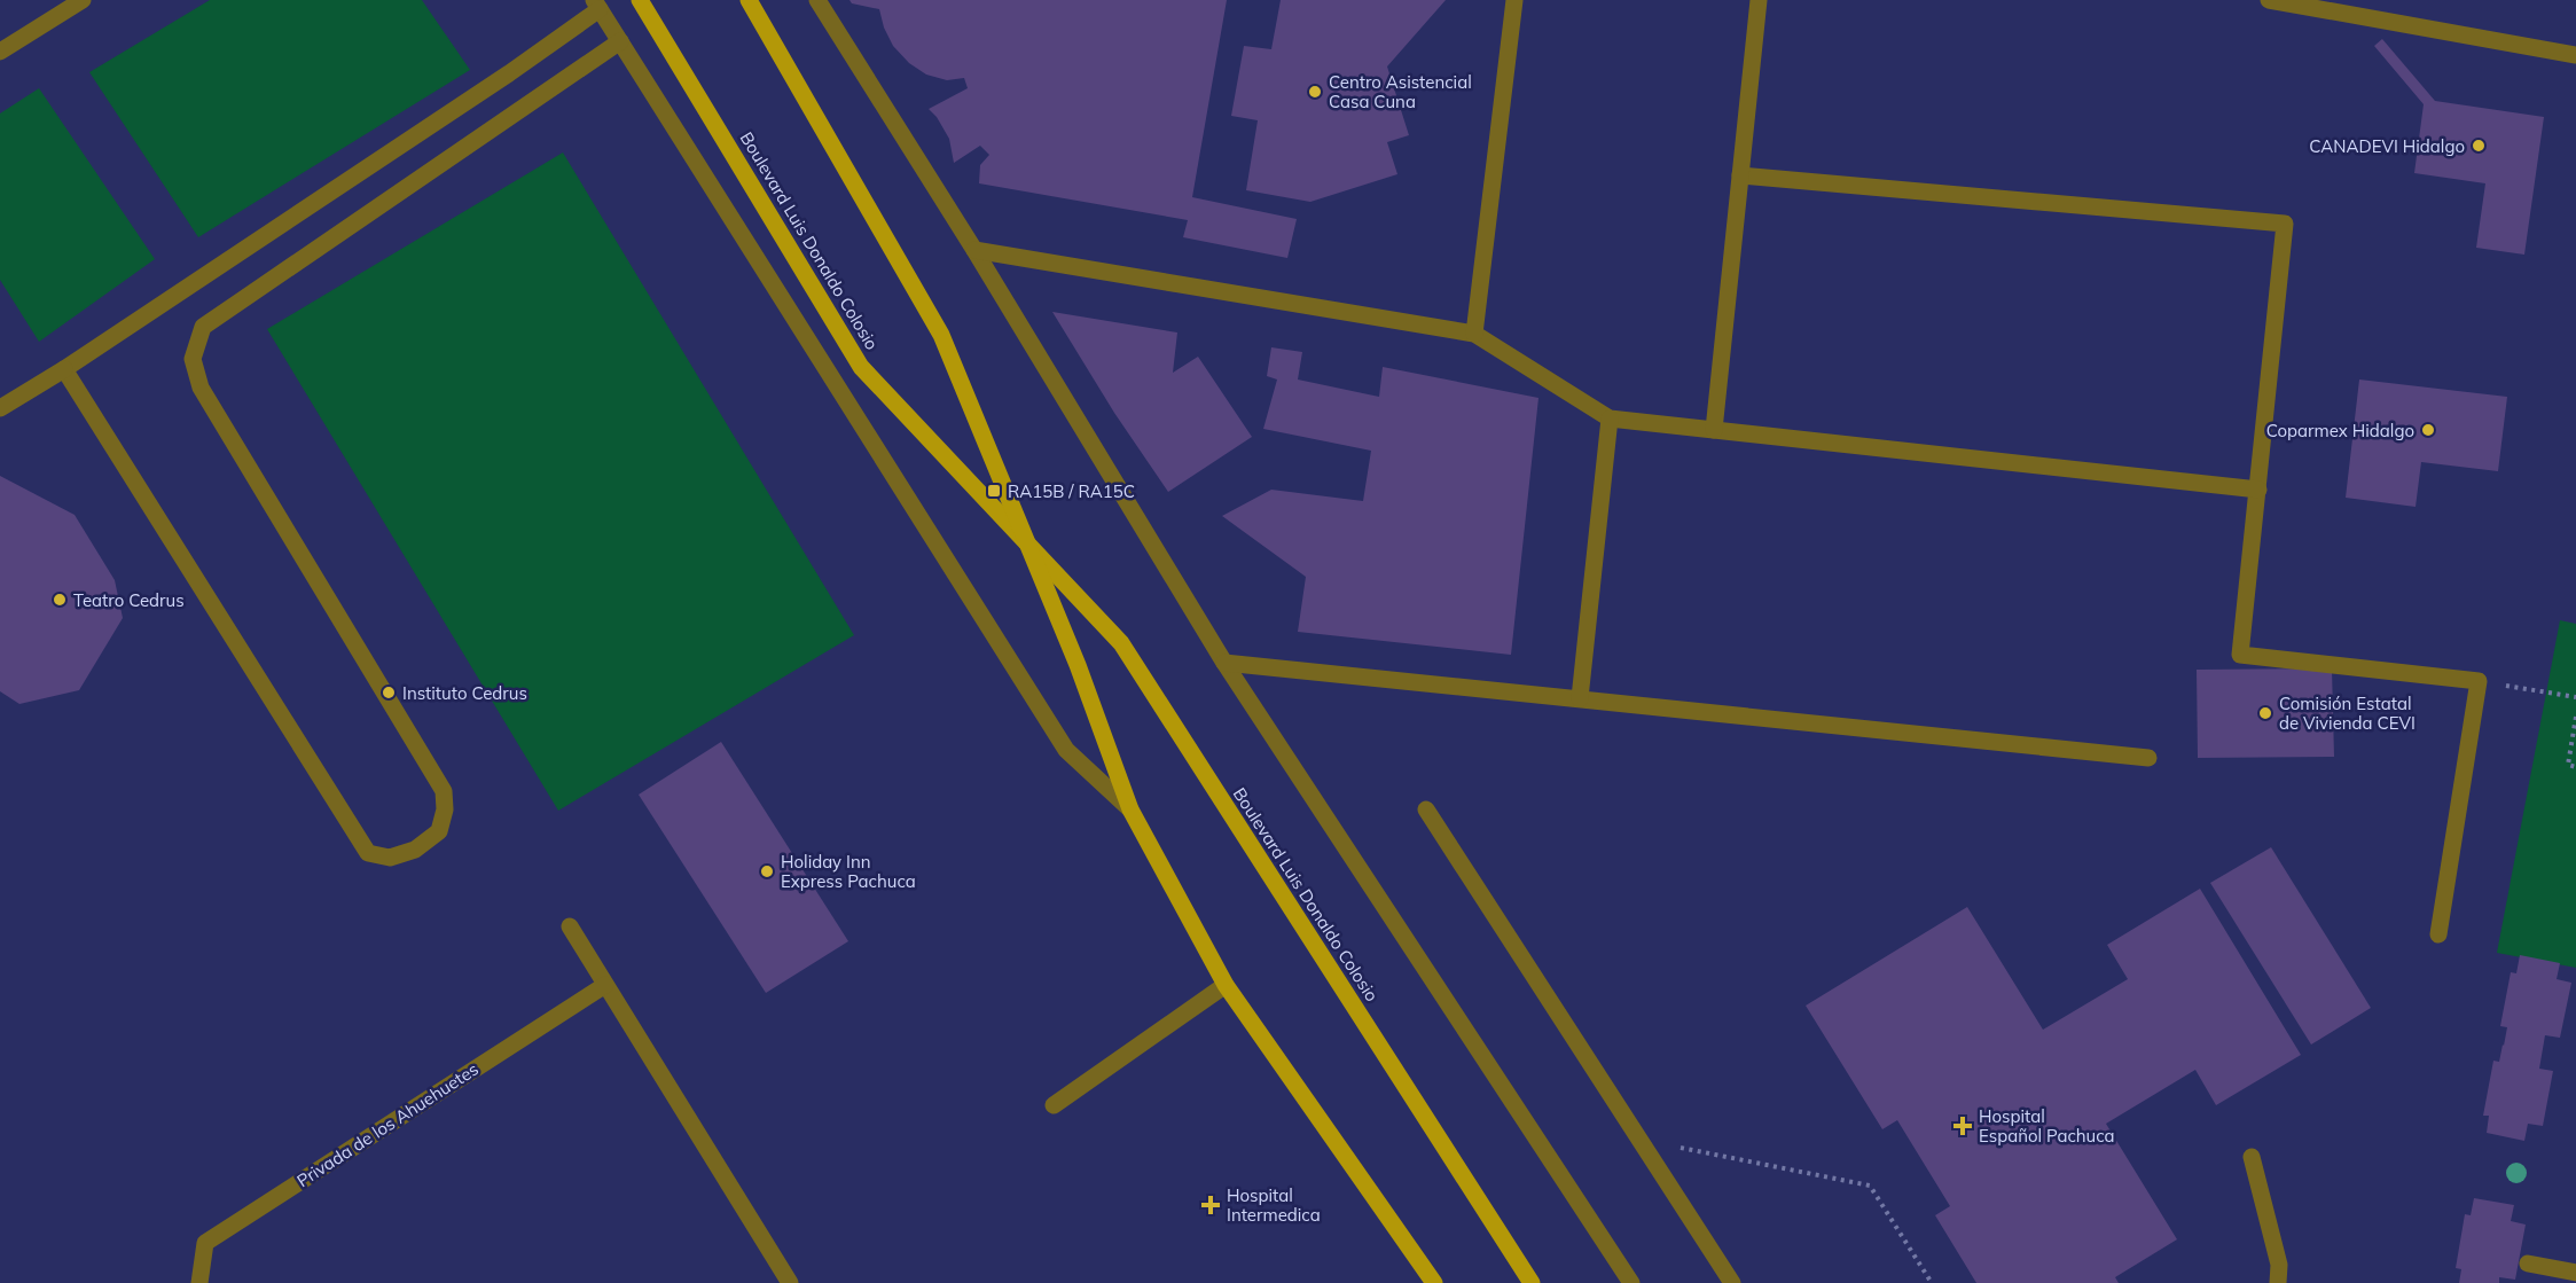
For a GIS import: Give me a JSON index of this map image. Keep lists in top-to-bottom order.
{
  "streets": {
    "main road": ["Boulevard Luis Donaldo Colosio"],
    "street": ["Privada de los Ahuehuetes"]
  },
  "places": {
    "other": [
      "Centro Asistencial Casa Cuna",
      "CANADEVI Hidalgo",
      "Coparmex Hidalgo",
      "Teatro Cedrus",
      "Instituto Cedrus",
      "Comisión Estatal de Vivienda CEVI",
      "Holiday Inn Express Pachuca"
    ],
    "transit": ["RA15B / RA15C"],
    "health": ["Hospital Español Pachuca", "Hospital Intermedica"]
  }
}
